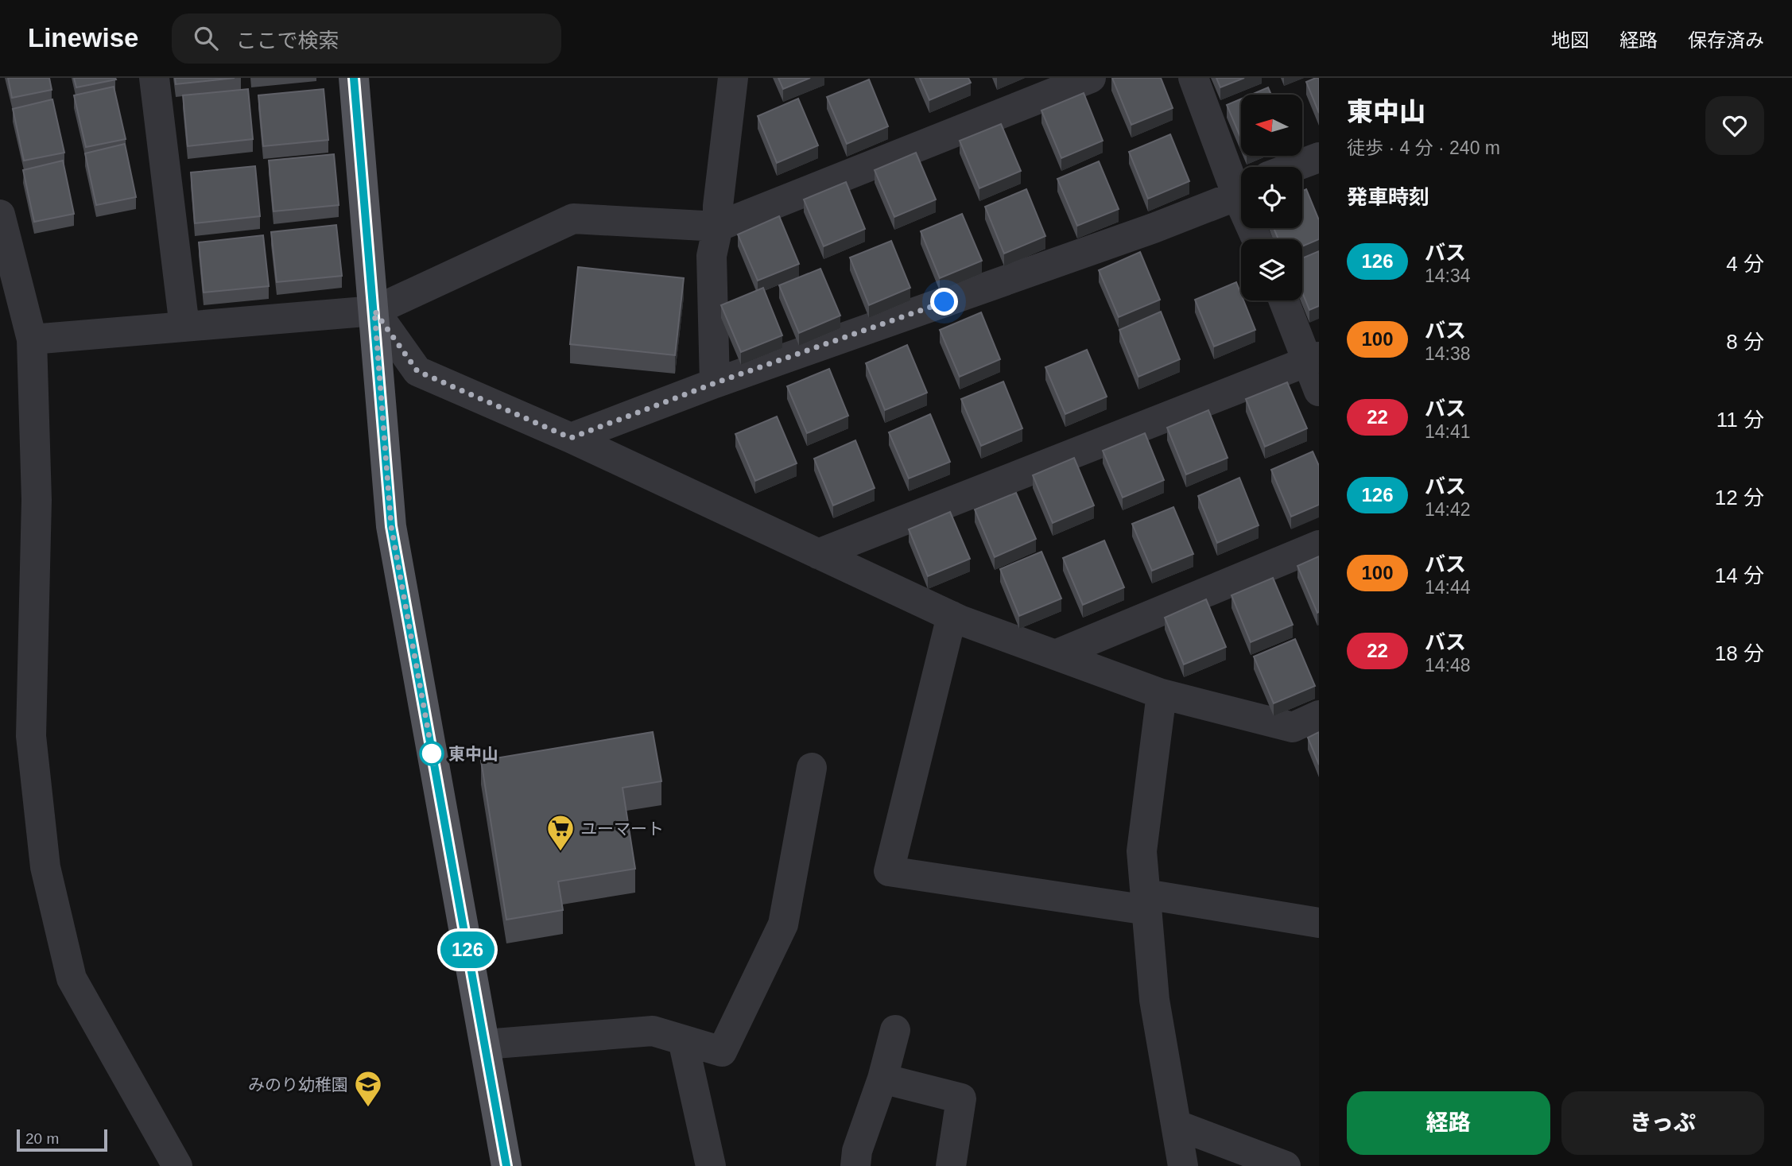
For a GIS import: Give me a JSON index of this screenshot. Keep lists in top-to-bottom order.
{
  "places": {
    "other": ["東中山"],
    "supermarket": ["ユーマート"],
    "school or university": ["みのり幼稚園"]
  },
  "lines": ["bus line 126"],
  "scale_bar": "20 m",
  "north": "left",
  "page": {
    "header": "Linewise",
    "search": "ここで検索",
    "nav": ["地図", "経路", "保存済み"],
    "on_map": "126",
    "heading": [
      ["東中山", "徒歩 · 4 分 · 240 m"],
      "発車時刻"
    ],
    "list": [
      {
        "mark": "126",
        "name": "バス",
        "note": "14:34",
        "value": "4 分"
      },
      {
        "mark": "100",
        "name": "バス",
        "note": "14:38",
        "value": "8 分"
      },
      {
        "mark": "22",
        "name": "バス",
        "note": "14:41",
        "value": "11 分"
      },
      {
        "mark": "126",
        "name": "バス",
        "note": "14:42",
        "value": "12 分"
      },
      {
        "mark": "100",
        "name": "バス",
        "note": "14:44",
        "value": "14 分"
      },
      {
        "mark": "22",
        "name": "バス",
        "note": "14:48",
        "value": "18 分"
      }
    ],
    "buttons": ["経路", "きっぷ"],
    "scale": "20 m"
  }
}
